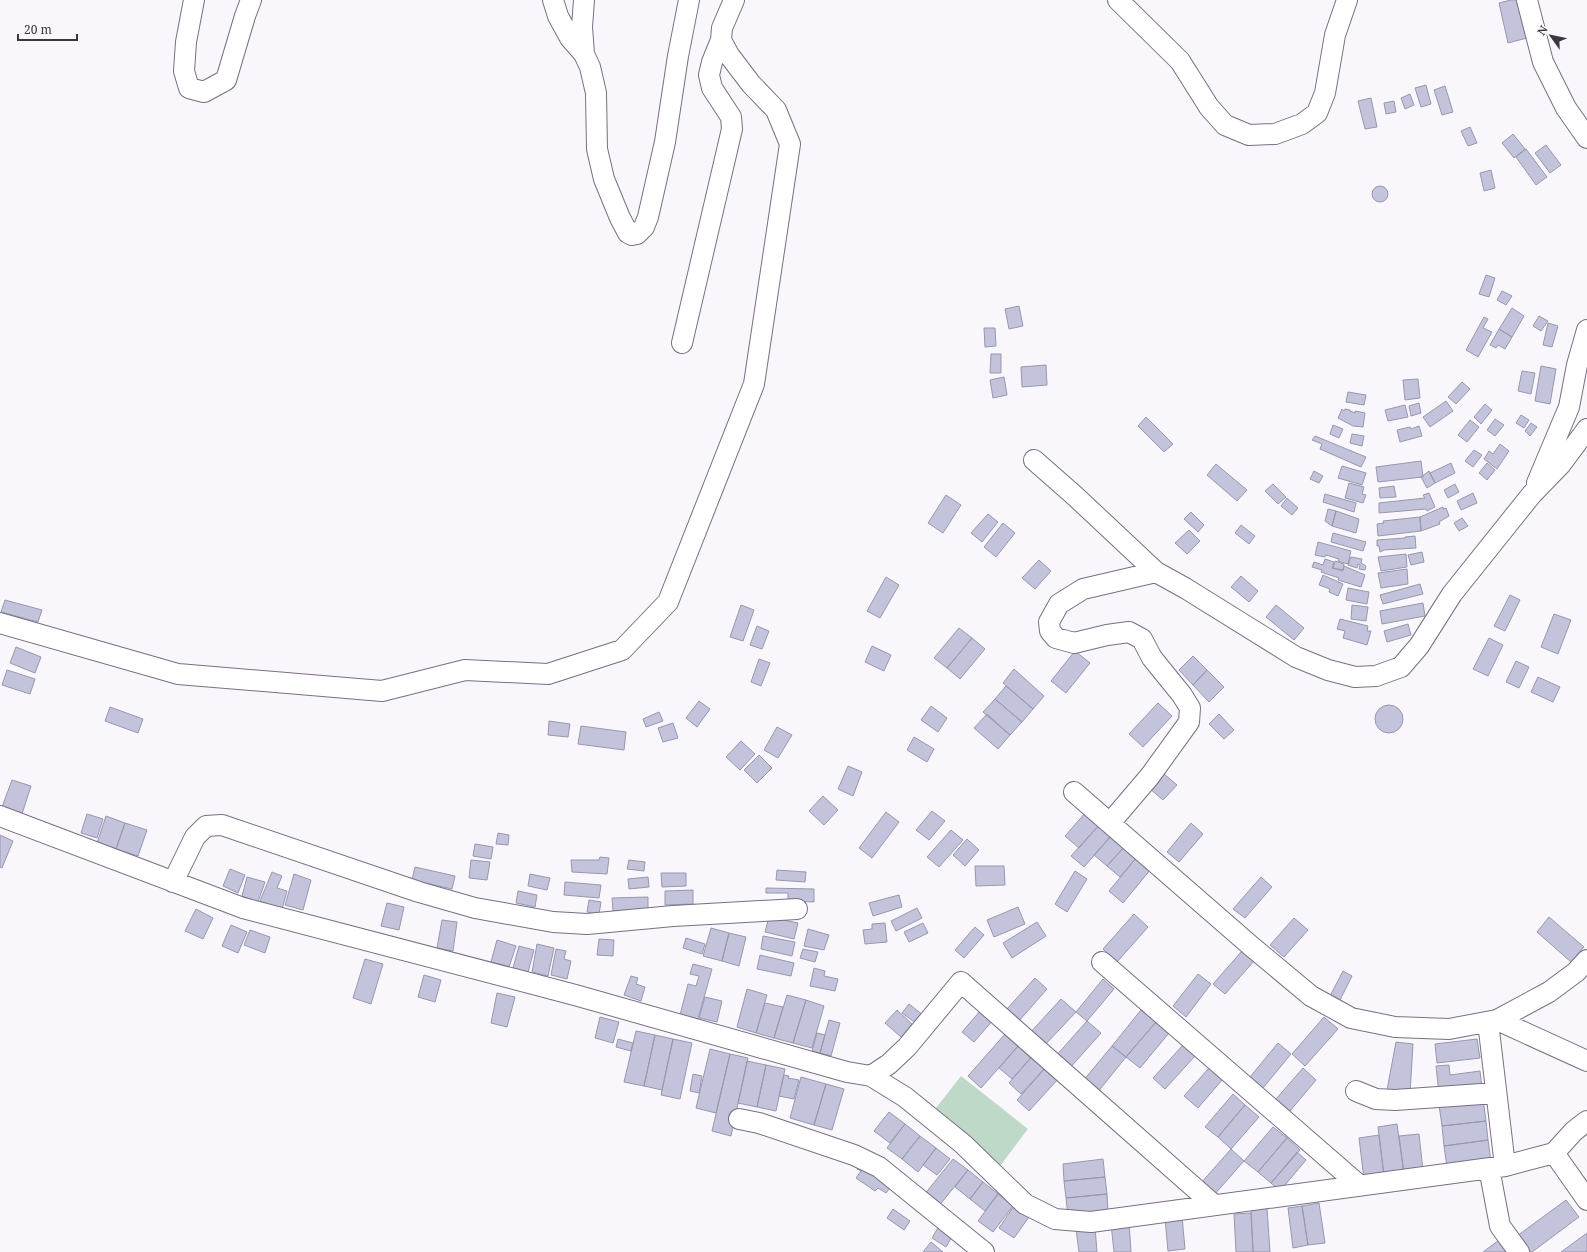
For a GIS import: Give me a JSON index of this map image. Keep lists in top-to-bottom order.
{
  "scale_bar": "20 m",
  "north": "top left"
}
